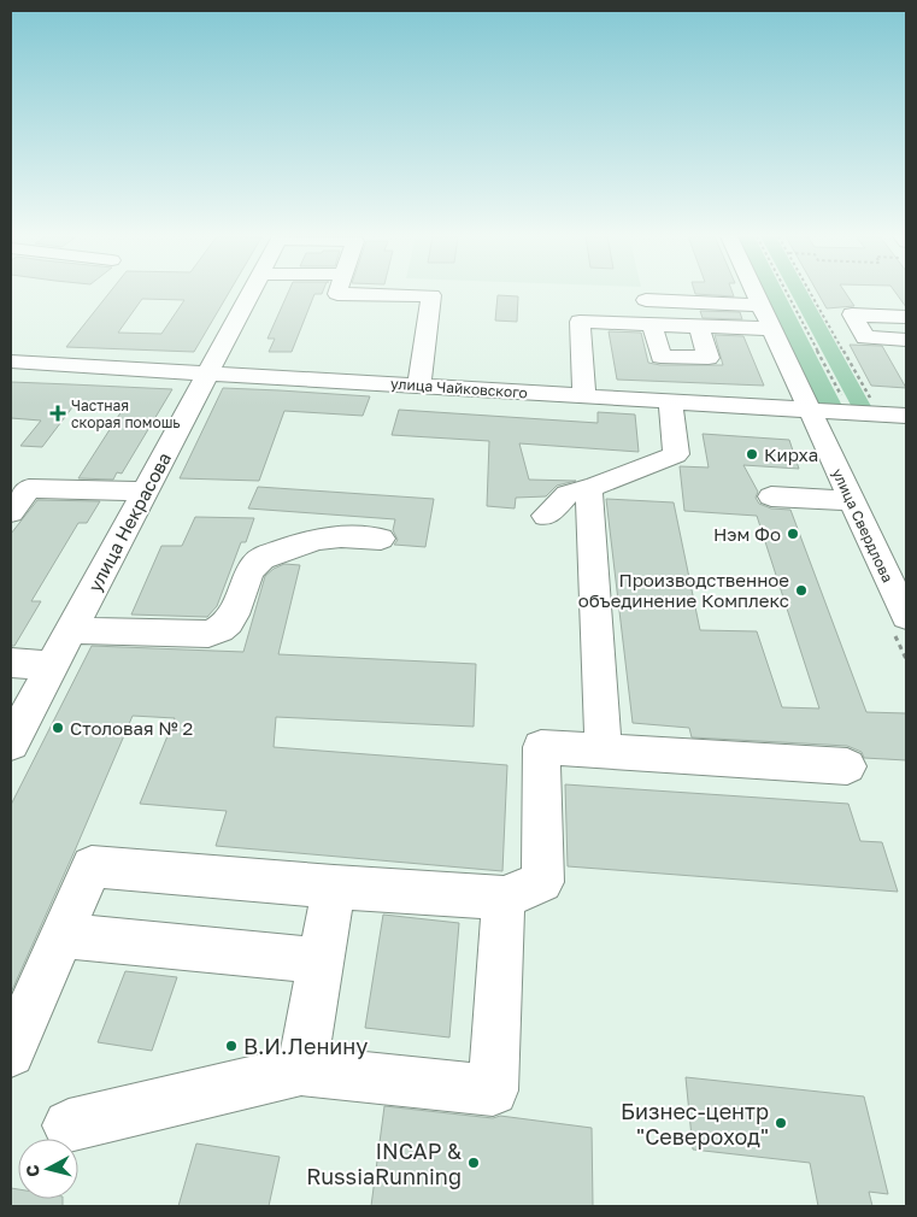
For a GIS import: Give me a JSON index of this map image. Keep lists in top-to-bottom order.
{
  "streets": {
    "street": ["улица Чайковского", "улица Некрасова", "улица Свердлова"]
  },
  "crossings": [
    ["улица Чайковского", "улица Некрасова"],
    ["улица Чайковского", "улица Свердлова"]
  ],
  "places": {
    "health": ["Частная скорая помошь"],
    "other": [
      "Кирха",
      "Нэм Фо",
      "Производственное объединение Комплекс",
      "Столовая № 2",
      "В.И.Ленину",
      "Бизнес-центр \"Североход\"",
      "INCAP & RussiaRunning"
    ]
  },
  "north": "left"
}
